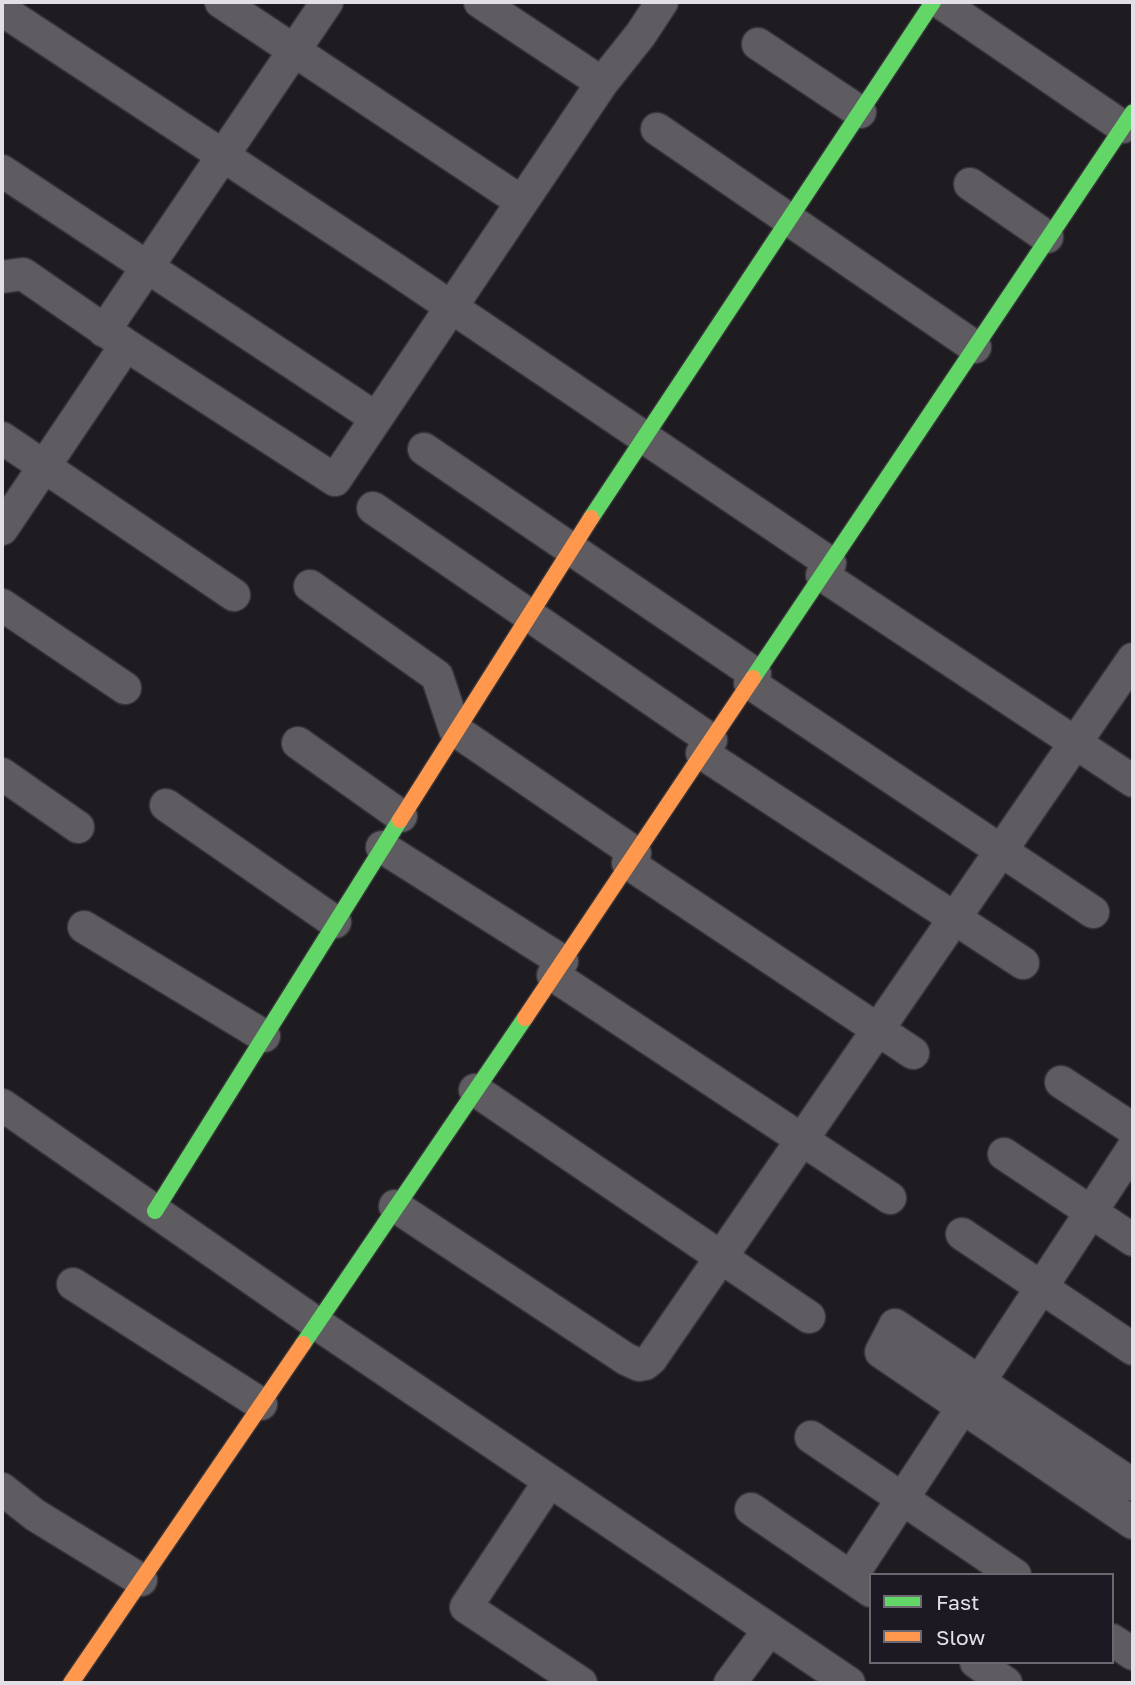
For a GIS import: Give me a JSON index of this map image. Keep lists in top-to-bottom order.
{
  "legend": ["Fast", "Slow"]
}
